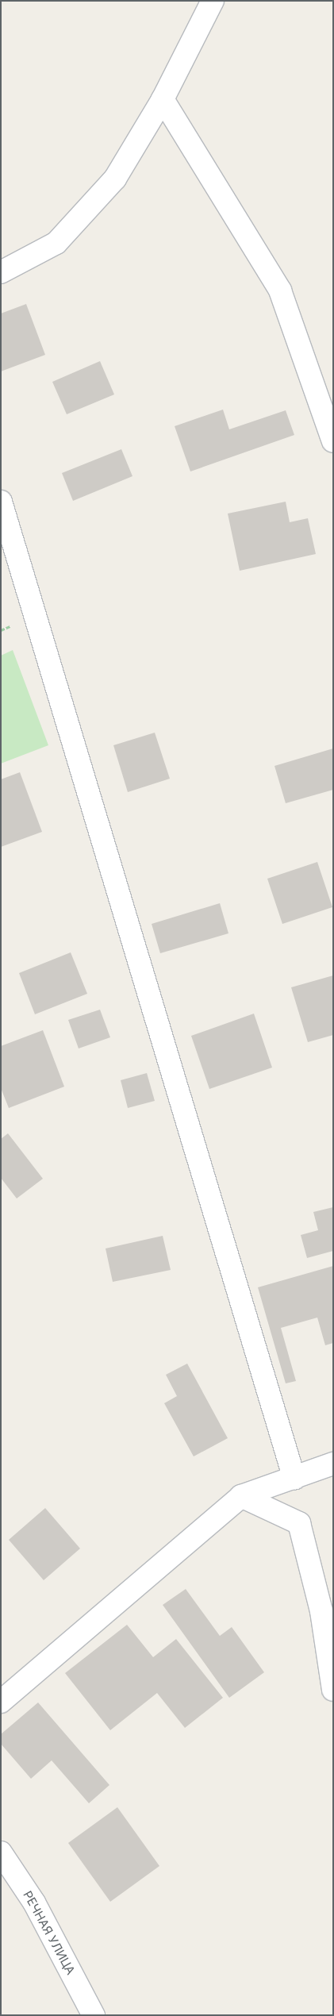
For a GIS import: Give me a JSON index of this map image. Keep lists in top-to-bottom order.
{
  "streets": {
    "street": ["РЕЧНАЯ УЛИЦА"]
  }
}
